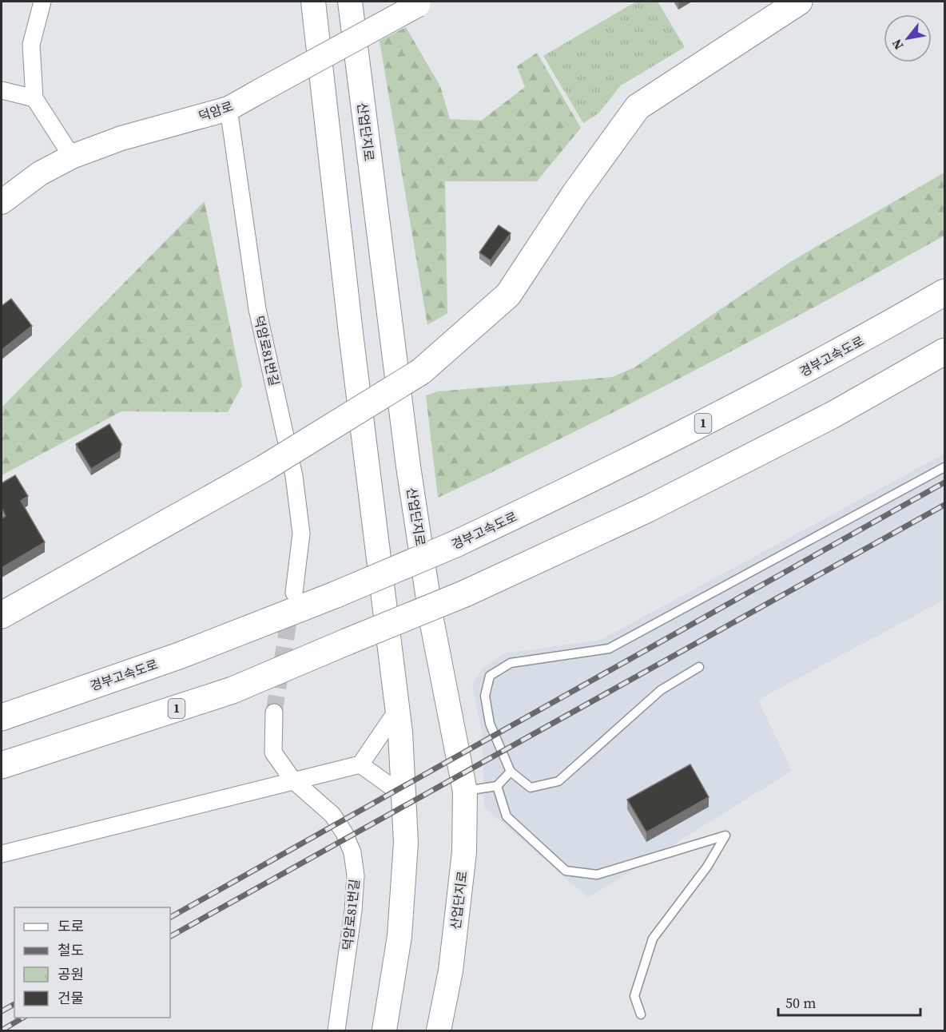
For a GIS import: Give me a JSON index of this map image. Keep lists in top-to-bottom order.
{
  "streets": {
    "highway": ["경부고속도로", "1"],
    "main road": ["덕암로", "산업단지로"],
    "street": ["덕암로81번길"]
  },
  "crossings": [
    ["덕암로", "덕암로81번길"]
  ],
  "legend": [
    "도로",
    "철도",
    "공원",
    "건물"
  ],
  "scale_bar": "50 m",
  "north": "bottom left"
}
